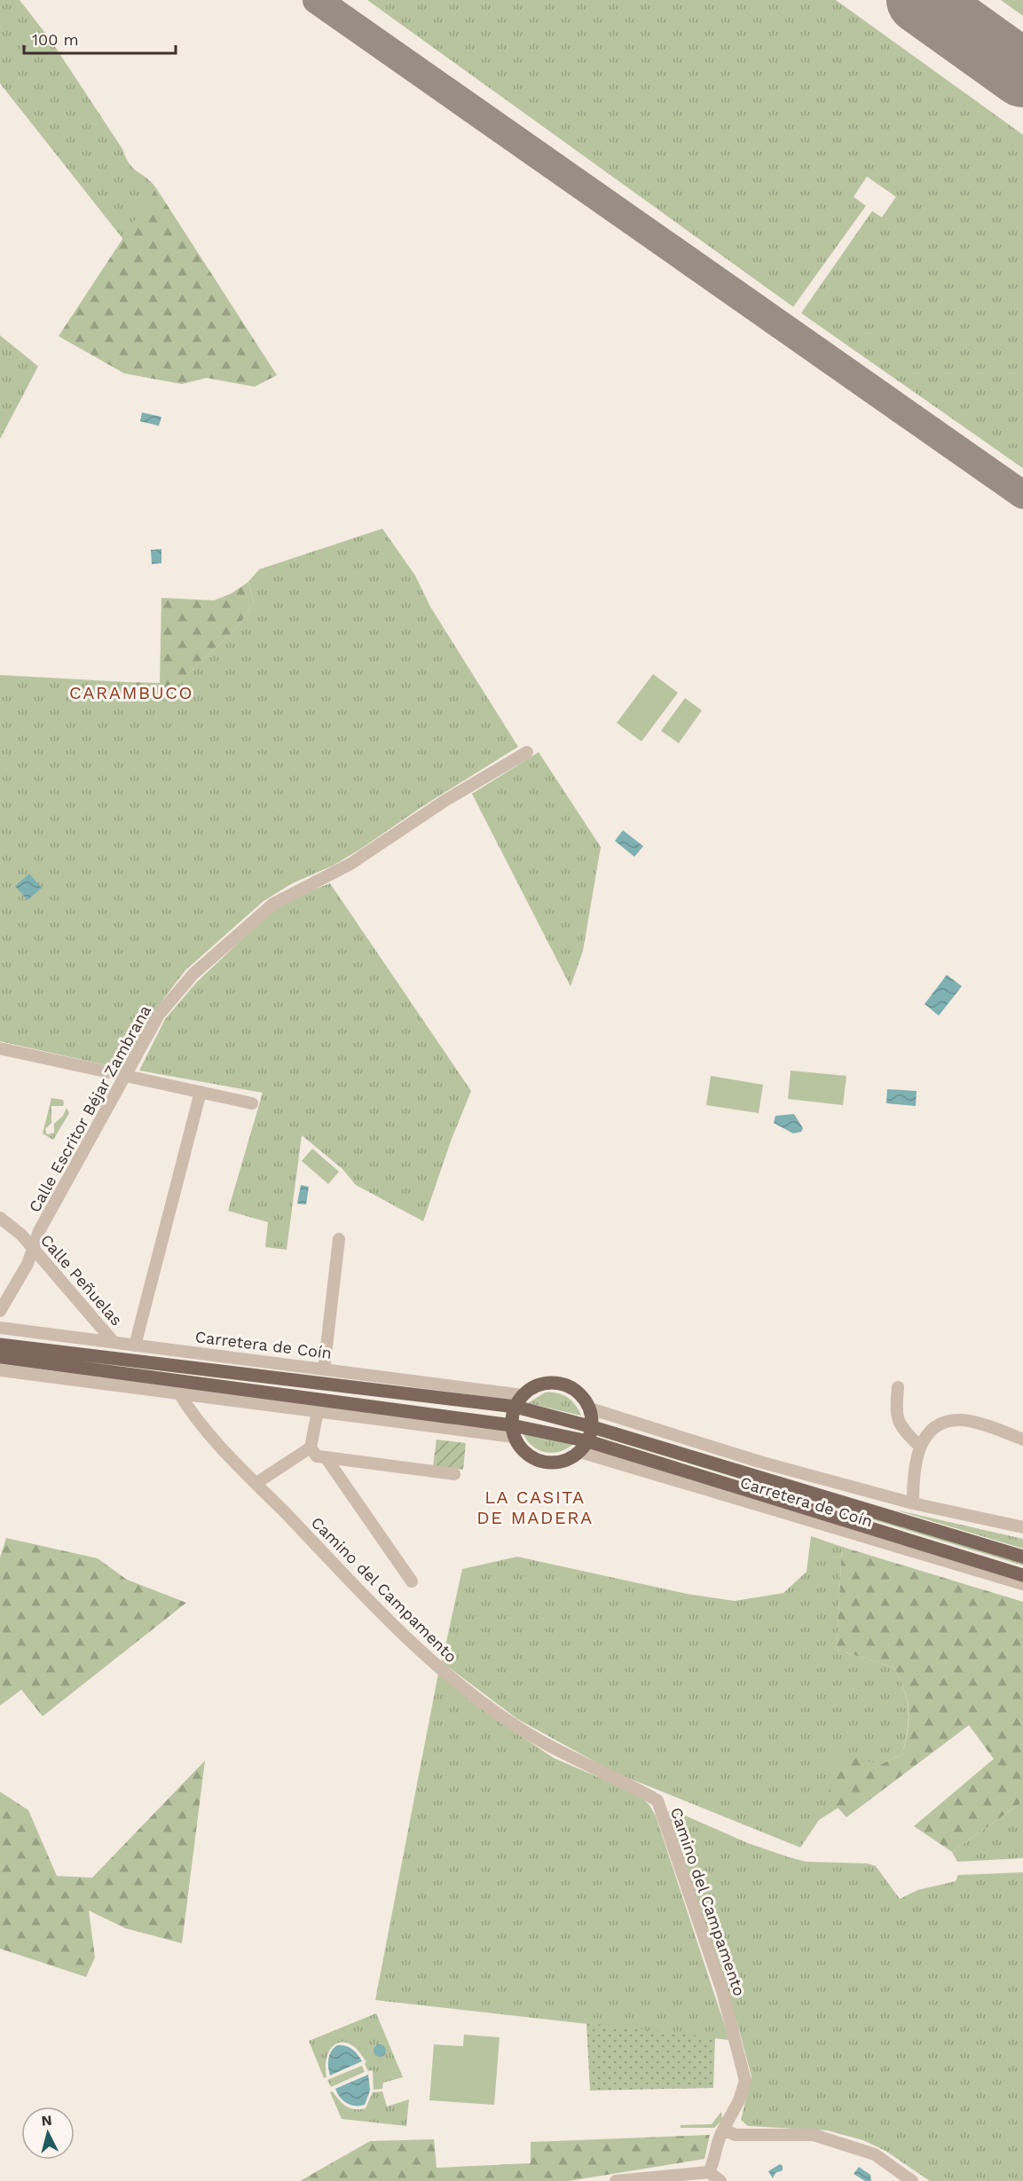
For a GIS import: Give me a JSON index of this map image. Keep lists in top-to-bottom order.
{
  "streets": {
    "main road": ["Carretera de Coín"],
    "street": ["Calle Escritor Béjar Zambrana", "Calle Peñuelas", "Camino del Campamento"]
  },
  "crossings": [
    ["Calle Escritor Béjar Zambrana", "Calle Peñuelas"],
    ["Calle Peñuelas", "Carretera de Coín"]
  ],
  "districts": ["CARAMBUCO", "LA CASITA DE MADERA"],
  "scale_bar": "100 m",
  "north": "top"
}
